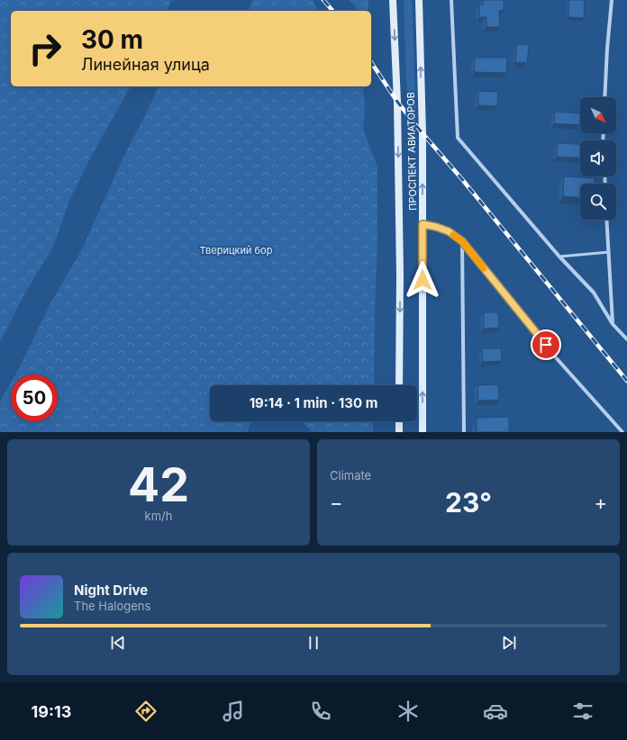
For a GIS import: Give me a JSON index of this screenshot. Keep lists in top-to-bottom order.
{
  "streets": {
    "main road": ["ПРОСПЕКТ АВИАТОРОВ"]
  },
  "parks": ["Тверицкий бор"],
  "north": "bottom right",
  "page": {
    "turn": ["30 m", "Линейная улица"],
    "limit": "50",
    "trip": "19:14 · 1 min · 130 m",
    "tile": [
      ["42", "km/h"],
      "Climate"
    ],
    "heat": ["−", "23°", "+"],
    "song": ["Night Drive", "The Halogens"],
    "tabs": "19:13"
  }
}
